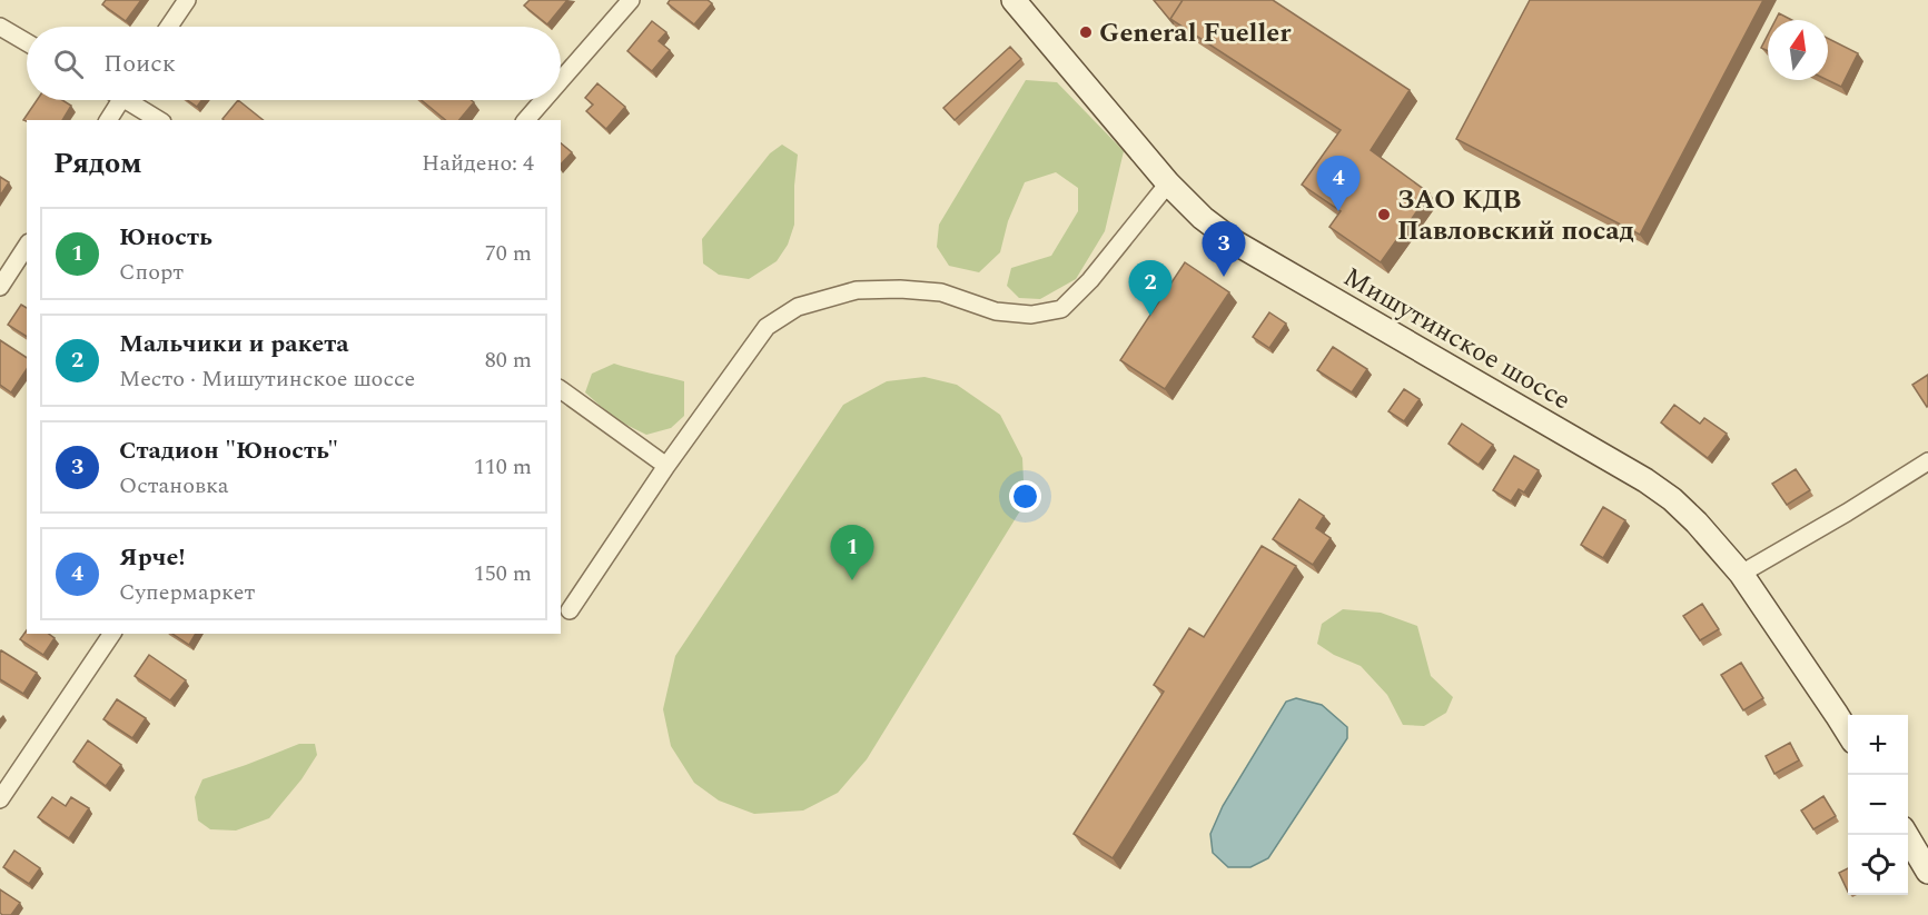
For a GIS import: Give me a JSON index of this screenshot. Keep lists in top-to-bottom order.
{
  "streets": {
    "main road": ["Мишутинское шоссе"]
  },
  "places": ["General Fueller", "ЗАО КДВ Павловский посад"],
  "north": "top",
  "page": {
    "search": "Поиск",
    "heading": ["Рядом", "Найдено: 4"],
    "pins": [
      "4",
      "3",
      "2",
      "1"
    ],
    "list": [
      {
        "mark": "1",
        "name": "Юность",
        "note": "Спорт",
        "value": "70 m"
      },
      {
        "mark": "2",
        "name": "Мальчики и ракета",
        "note": "Место · Мишутинское шоссе",
        "value": "80 m"
      },
      {
        "mark": "3",
        "name": "Стадион \"Юность\"",
        "note": "Остановка",
        "value": "110 m"
      },
      {
        "mark": "4",
        "name": "Ярче!",
        "note": "Супермаркет",
        "value": "150 m"
      }
    ],
    "map_buttons": ["+", "−"]
  }
}
